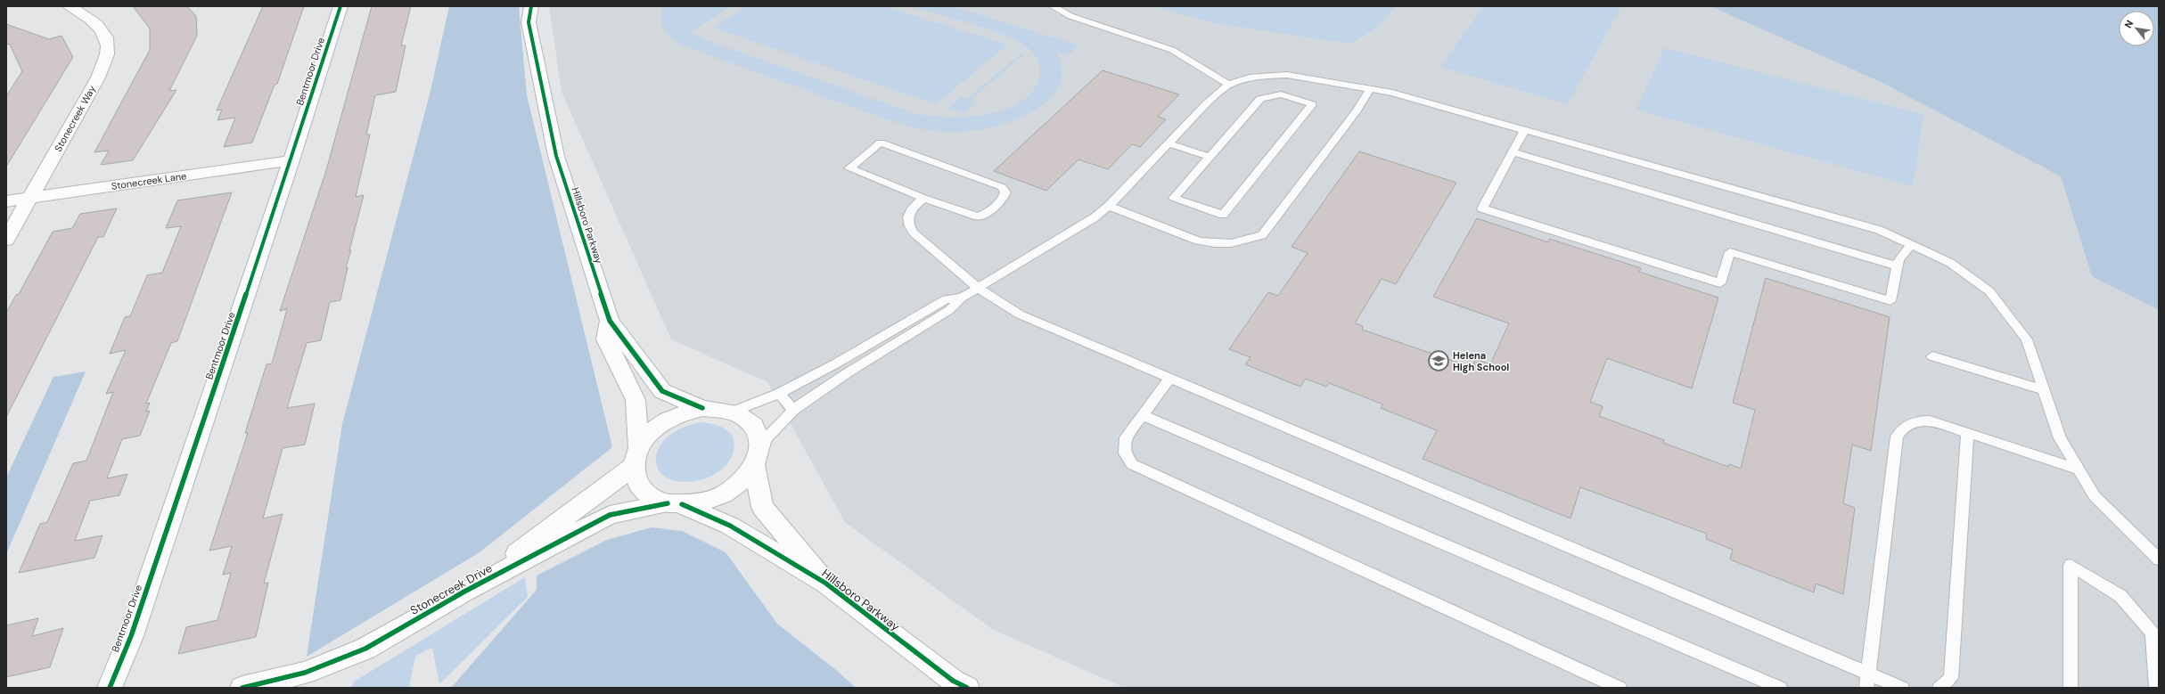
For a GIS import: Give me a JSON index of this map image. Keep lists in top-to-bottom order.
{
  "streets": {
    "street": [
      "Bentmoor Drive",
      "Stonecreek Way",
      "Stonecreek Lane",
      "Hillsboro Parkway",
      "Stonecreek Drive"
    ]
  },
  "crossings": [
    ["Bentmoor Drive", "Stonecreek Lane"],
    ["Stonecreek Way", "Stonecreek Lane"],
    ["Hillsboro Parkway", "Stonecreek Drive"]
  ],
  "places": {
    "school or university": ["Helena High School"]
  },
  "north": "top left"
}
